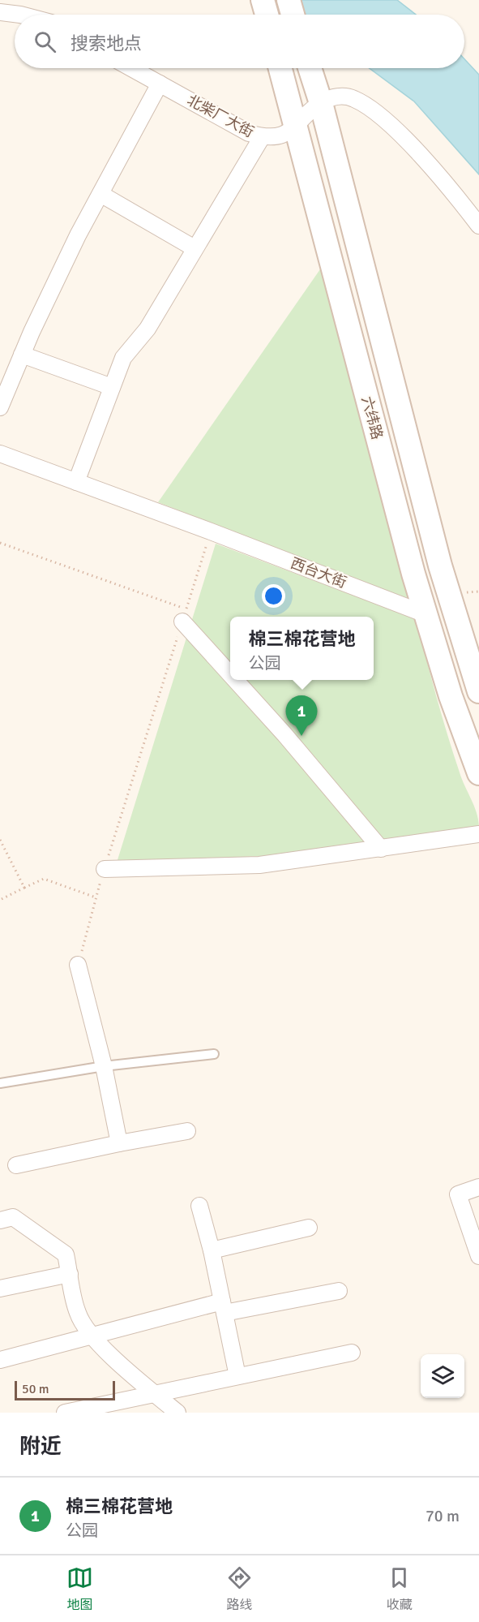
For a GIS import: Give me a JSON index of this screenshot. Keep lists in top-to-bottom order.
{
  "streets": {
    "main road": ["六纬路"],
    "street": ["北柴厂大街", "西台大街"]
  },
  "crossings": [
    ["北柴厂大街", "六纬路"],
    ["六纬路", "西台大街"]
  ],
  "scale_bar": "50 m",
  "page": {
    "search": "搜索地点",
    "popup": ["棉三棉花营地", "公园"],
    "pins": "1",
    "scale": "50 m",
    "heading": "附近",
    "list": [
      {
        "mark": "1",
        "name": "棉三棉花营地",
        "note": "公园",
        "value": "70 m"
      }
    ],
    "nav": ["地图", "路线", "收藏"]
  }
}
